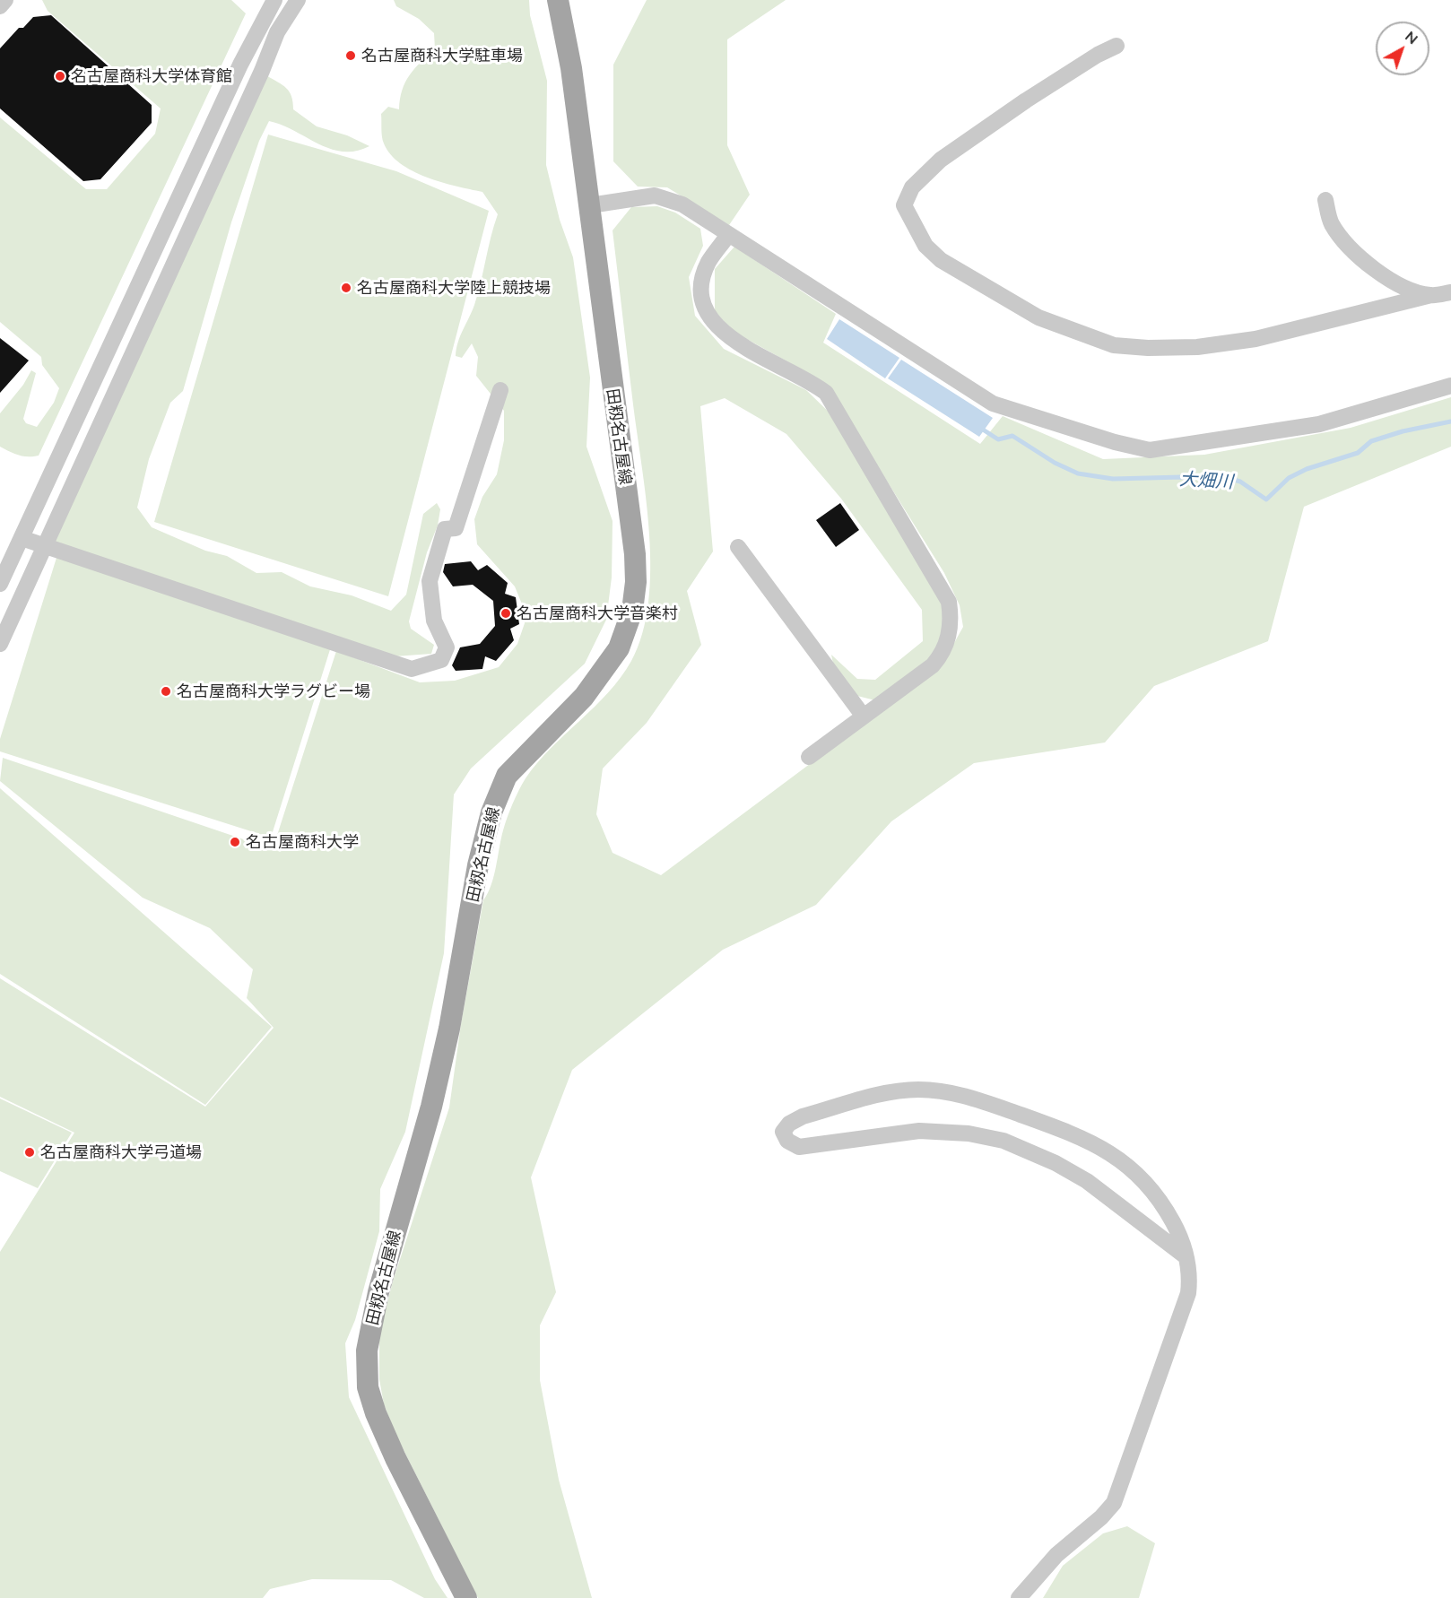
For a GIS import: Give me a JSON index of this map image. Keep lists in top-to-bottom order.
{
  "streets": {
    "main road": ["田籾名古屋線"]
  },
  "water": ["大畑川"],
  "places": [
    "名古屋商科大学駐車場",
    "名古屋商科大学体育館",
    "名古屋商科大学陸上競技場",
    "名古屋商科大学音楽村",
    "名古屋商科大学ラグビー場",
    "名古屋商科大学",
    "名古屋商科大学弓道場"
  ],
  "north": "top right"
}
